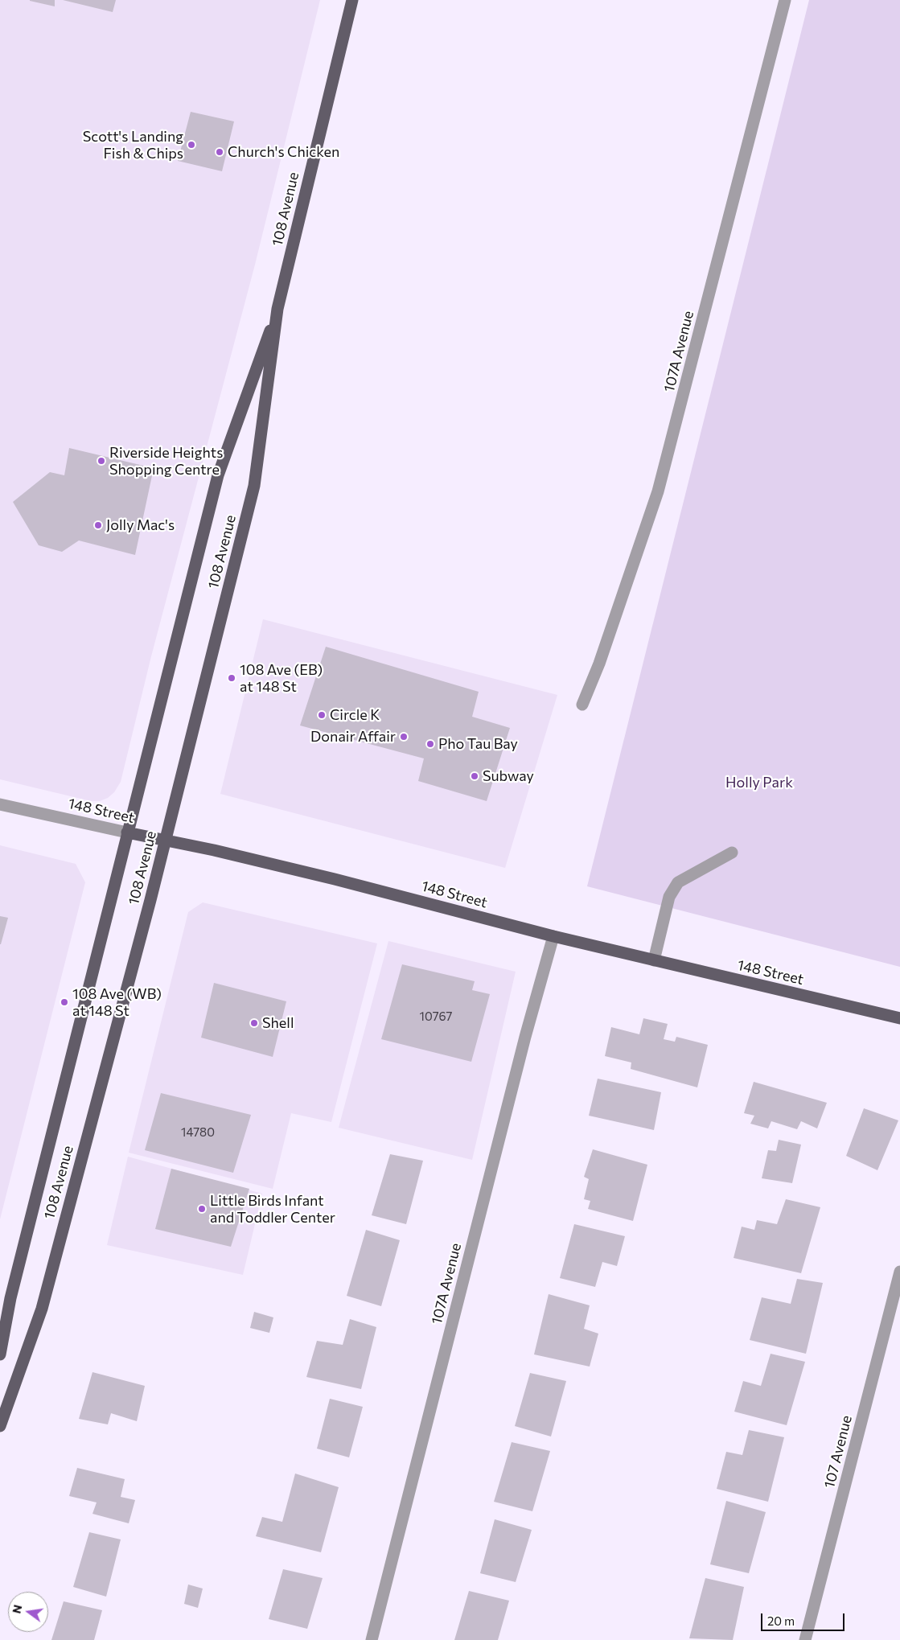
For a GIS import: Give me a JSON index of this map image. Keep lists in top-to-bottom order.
{
  "streets": {
    "main road": ["108 Avenue", "148 Street"],
    "street": ["107A Avenue", "107 Avenue"]
  },
  "crossings": [
    ["108 Avenue", "148 Street"],
    ["107A Avenue", "148 Street"]
  ],
  "parks": ["Holly Park"],
  "places": [
    "Scott's Landing Fish & Chips",
    "Church's Chicken",
    "Riverside Heights Shopping Centre",
    "Jolly Mac's",
    "108 Ave (EB) at 148 St",
    "Circle K",
    "Donair Affair",
    "Pho Tau Bay",
    "Subway",
    "108 Ave (WB) at 148 St",
    "Shell",
    "Little Birds Infant and Toddler Center"
  ],
  "house_numbers": ["10767", "14780"],
  "scale_bar": "20 m",
  "north": "left"
}
